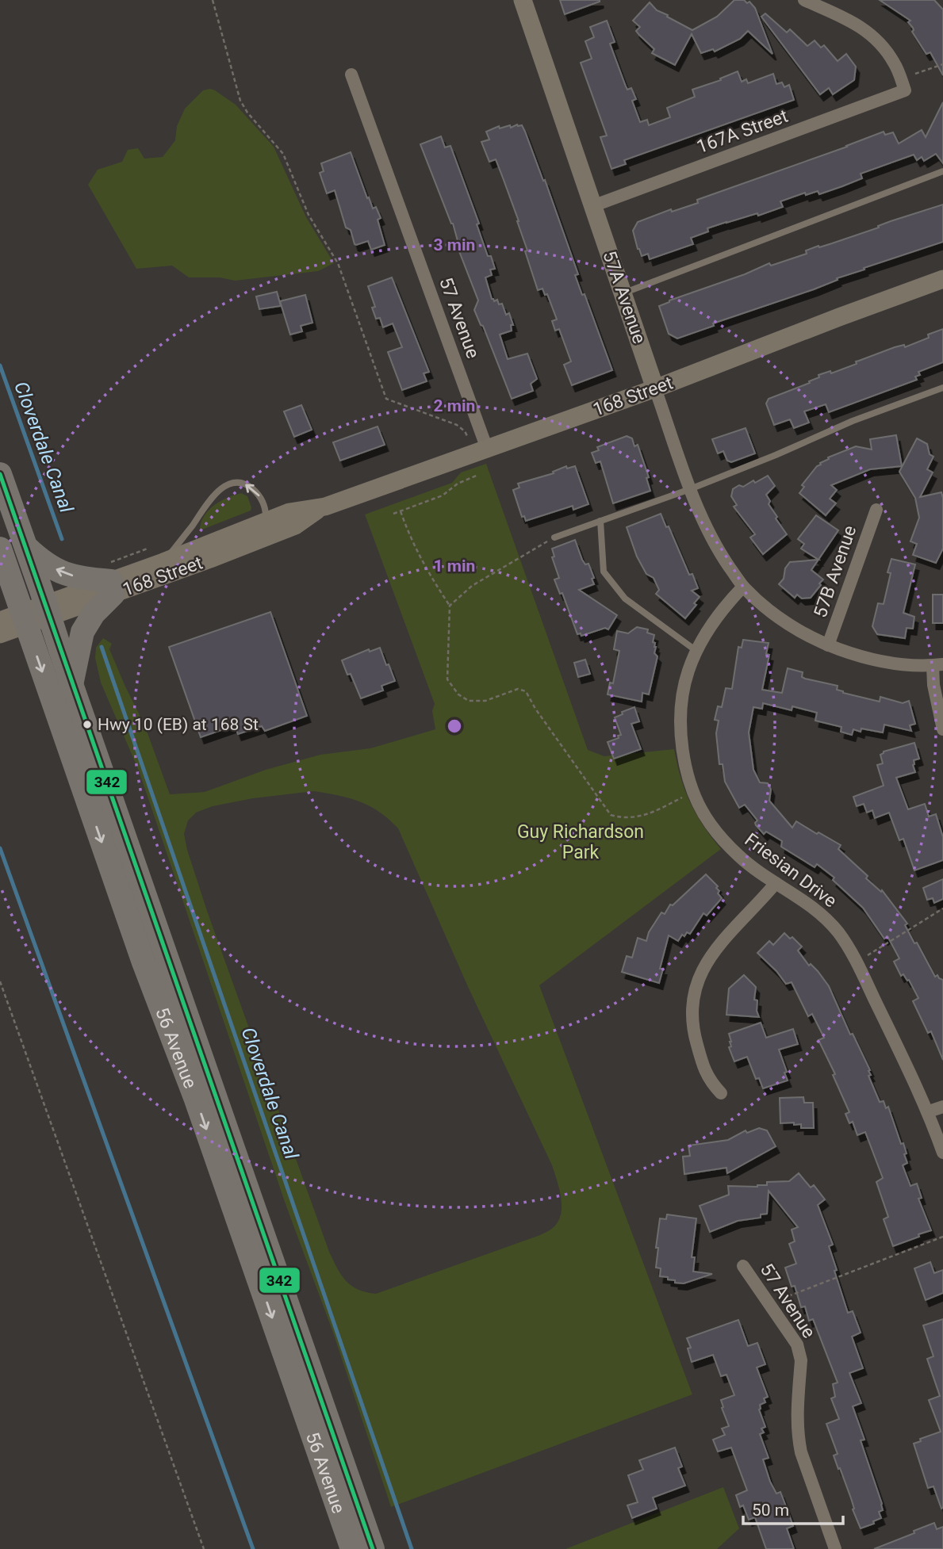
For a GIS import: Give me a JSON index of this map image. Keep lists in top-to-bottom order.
{
  "streets": {
    "highway": ["56 Avenue"],
    "main road": ["57A Avenue", "168 Street"],
    "street": [
      "167A Street",
      "57 Avenue",
      "57B Avenue",
      "Friesian Drive"
    ]
  },
  "crossings": [
    ["167A Street", "57A Avenue"],
    ["57A Avenue", "168 Street"],
    ["57A Avenue", "57B Avenue"],
    ["57A Avenue", "Friesian Drive"],
    ["57 Avenue", "168 Street"],
    ["168 Street", "56 Avenue"]
  ],
  "water": ["Cloverdale Canal"],
  "parks": ["Guy Richardson Park"],
  "places": ["Hwy 10 (EB) at 168 St"],
  "lines": ["transit line 342"],
  "scale_bar": "50 m",
  "rings": ["3 min", "2 min", "1 min"]
}
